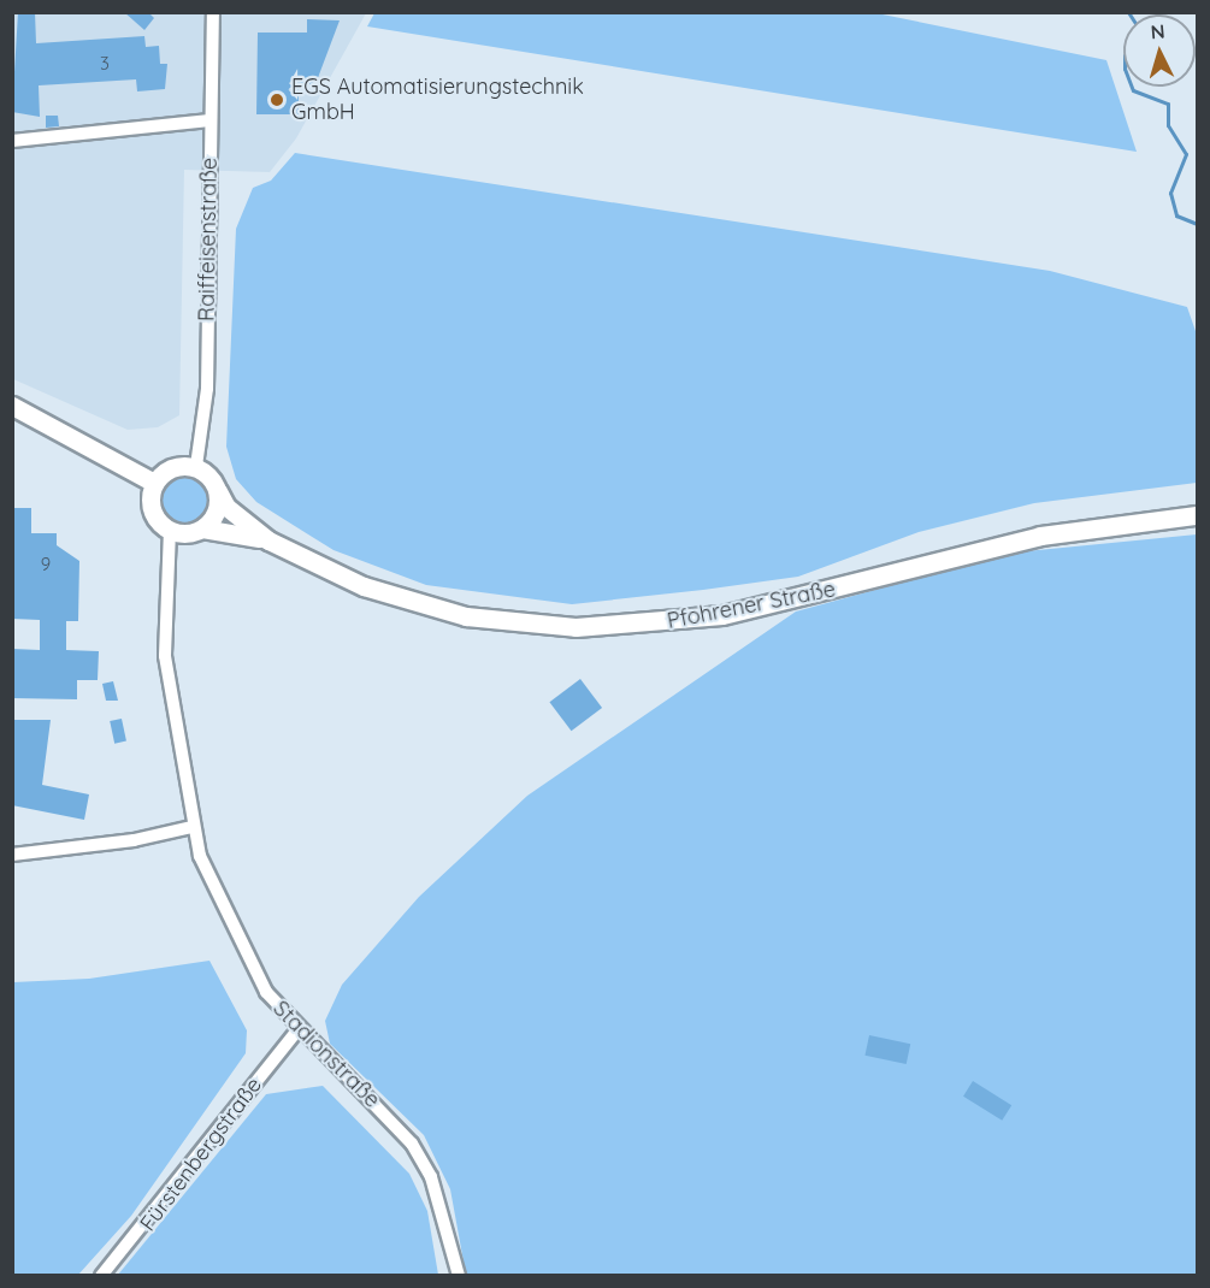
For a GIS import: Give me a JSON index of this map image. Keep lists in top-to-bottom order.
{
  "streets": {
    "main road": ["Pfohrener Straße"],
    "street": ["Raiffeisenstraße", "Stadionstraße", "Fürstenbergstraße"]
  },
  "crossings": [
    ["Raiffeisenstraße", "Pfohrener Straße"],
    ["Raiffeisenstraße", "Stadionstraße"],
    ["Pfohrener Straße", "Stadionstraße"],
    ["Stadionstraße", "Fürstenbergstraße"]
  ],
  "places": ["EGS Automatisierungstechnik GmbH"],
  "house_numbers": ["3", "9"],
  "north": "top"
}
